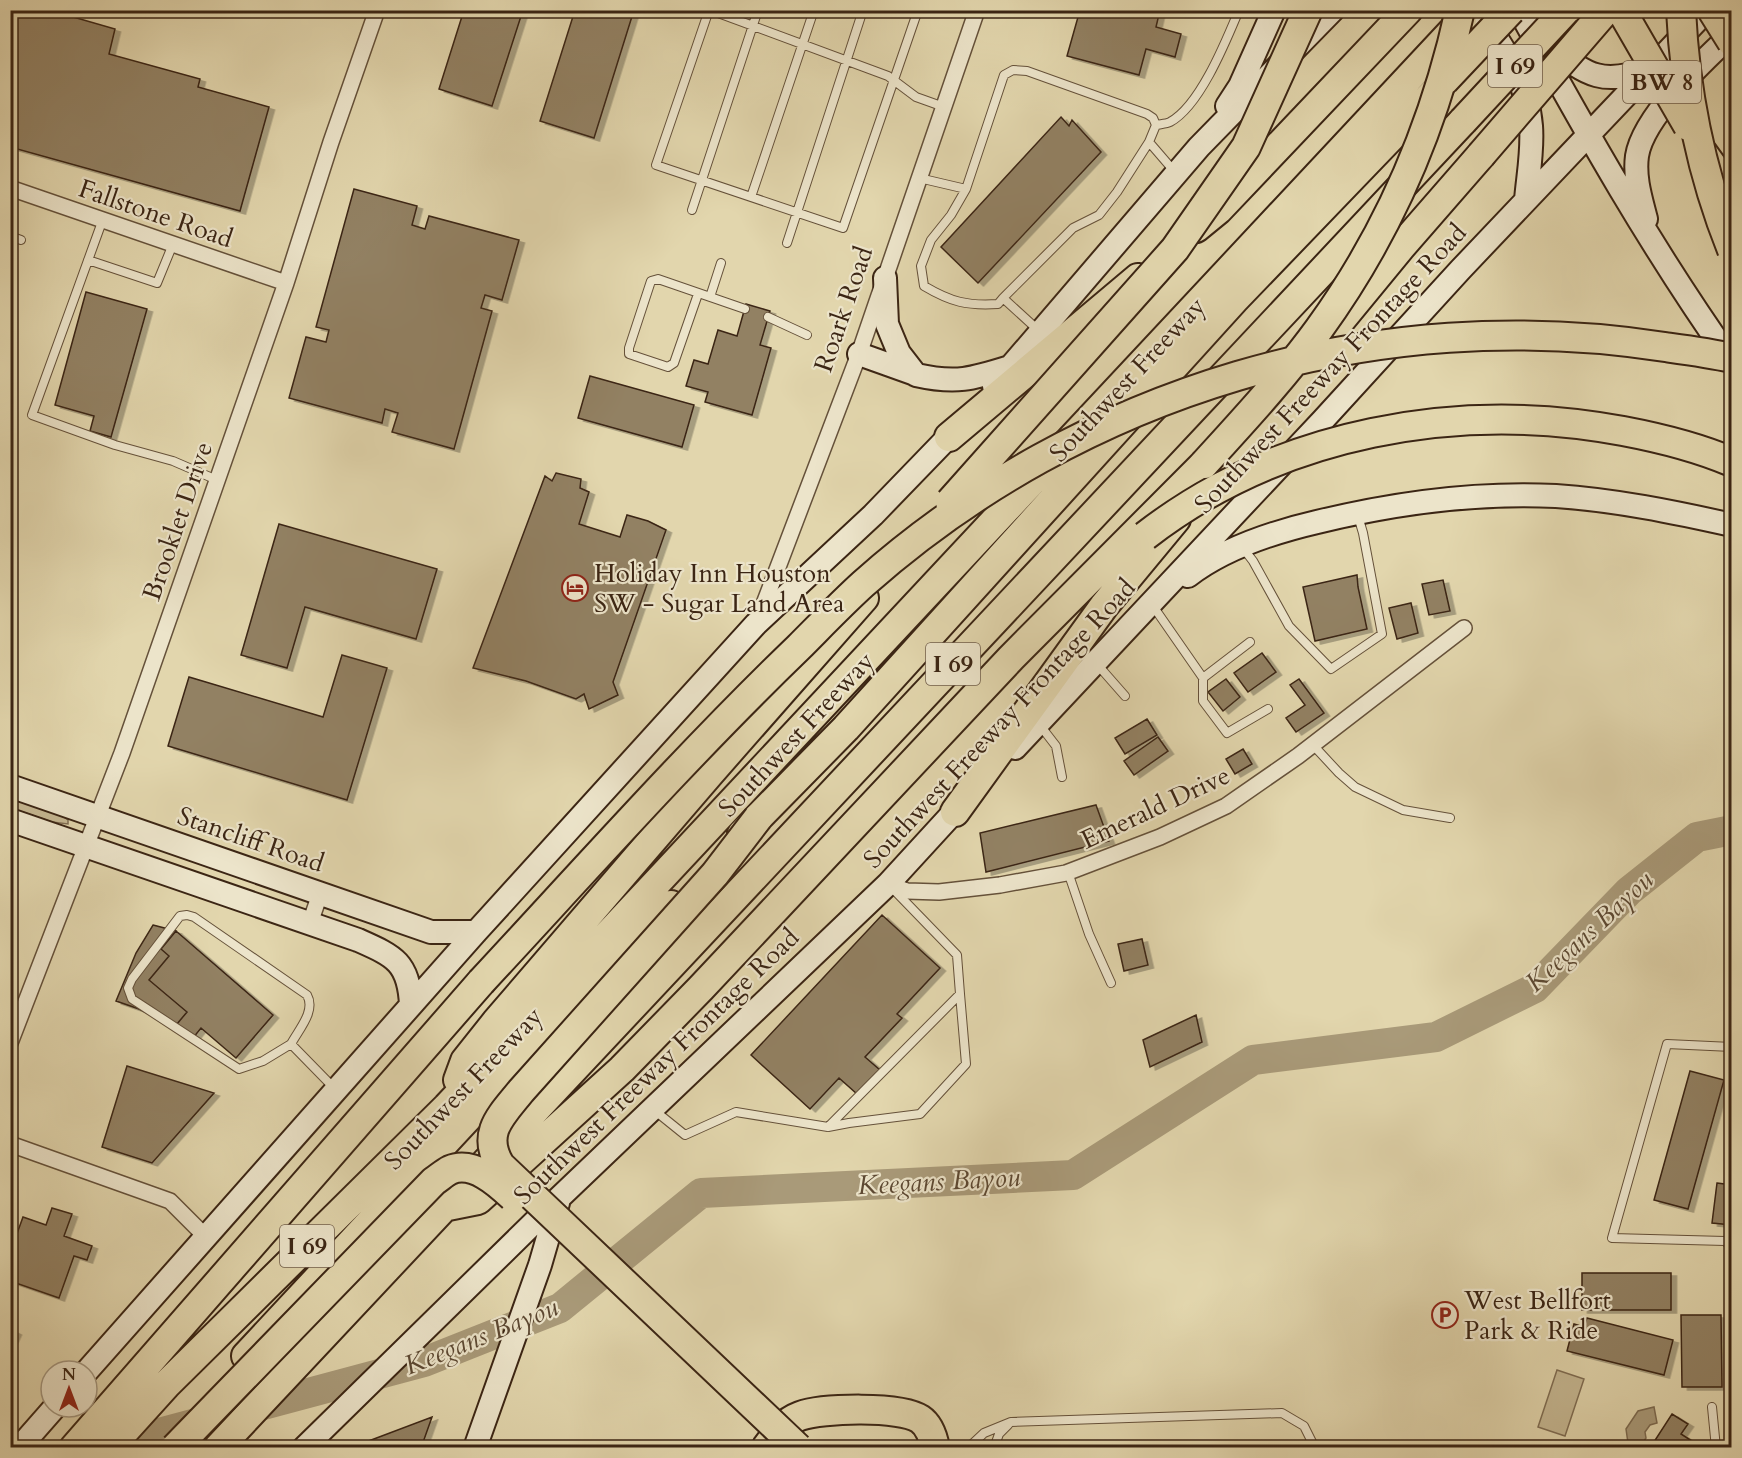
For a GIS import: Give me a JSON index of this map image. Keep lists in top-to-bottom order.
{
  "streets": {
    "highway": ["I 69", "BW 8", "Southwest Freeway"],
    "main road": ["Southwest Freeway Frontage Road", "Stancliff Road"],
    "street": [
      "Fallstone Road",
      "Roark Road",
      "Brooklet Drive",
      "Emerald Drive"
    ]
  },
  "crossings": [
    ["Fallstone Road", "Brooklet Drive"],
    ["Southwest Freeway Frontage Road", "Emerald Drive"],
    ["Brooklet Drive", "Stancliff Road"]
  ],
  "water": ["Keegans Bayou"],
  "places": {
    "hotel": ["Holiday Inn Houston SW - Sugar Land Area"],
    "parking": ["West Bellfort Park & Ride"]
  },
  "north": "top"
}
